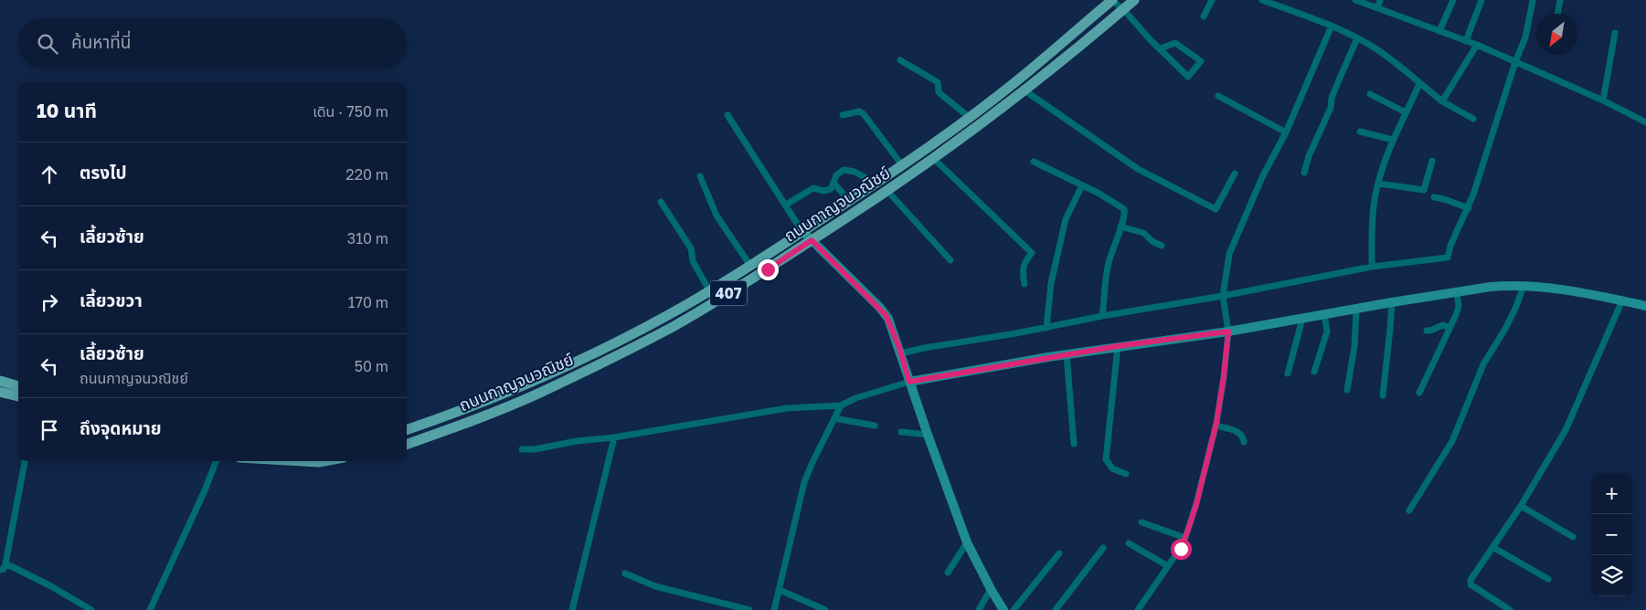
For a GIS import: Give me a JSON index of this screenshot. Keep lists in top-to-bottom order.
{
  "streets": {
    "main road": ["ถนนกาญจนวณิชย์", "407"]
  },
  "north": "bottom left",
  "page": {
    "search": "ค้นหาที่นี่",
    "heading": ["10 นาที", "เดิน · 750 m"],
    "list": [
      ["ตรงไป", "220 m"],
      ["เลี้ยวซ้าย", "310 m"],
      ["เลี้ยวขวา", "170 m"],
      ["เลี้ยวซ้าย", "ถนนกาญจนวณิชย์", "50 m"],
      "ถึงจุดหมาย"
    ],
    "map_buttons": ["+", "−"]
  }
}
